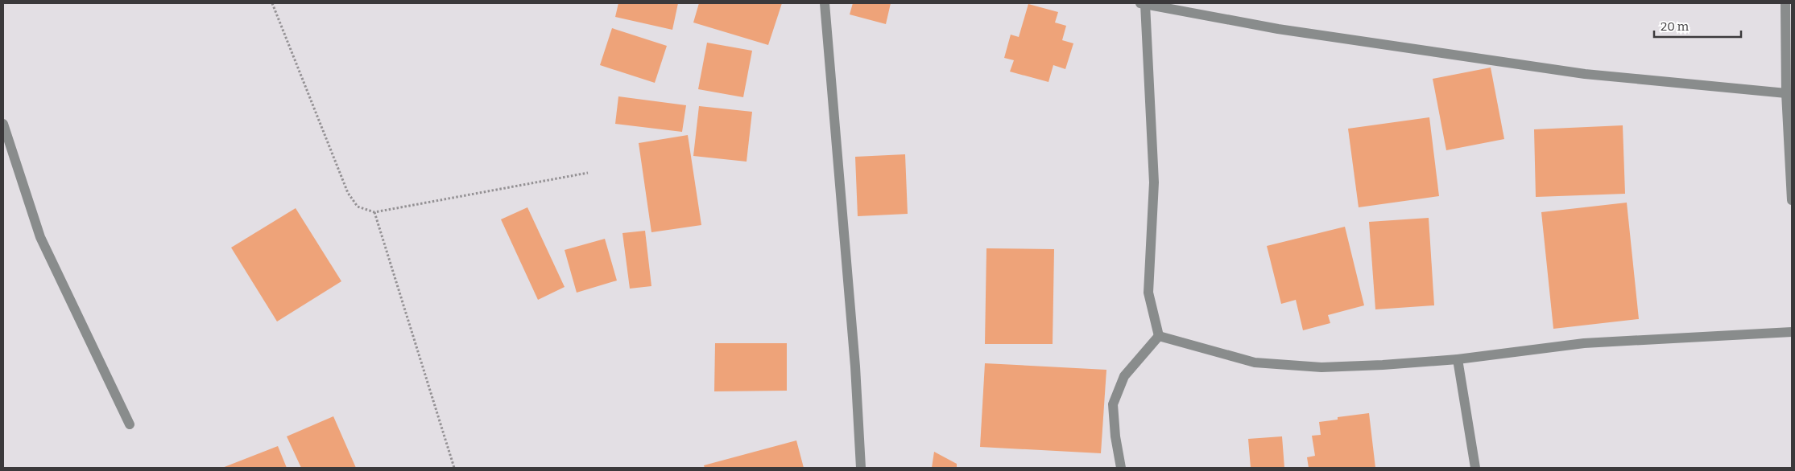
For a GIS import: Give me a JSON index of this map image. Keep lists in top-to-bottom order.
{
  "scale_bar": "20 m"
}
